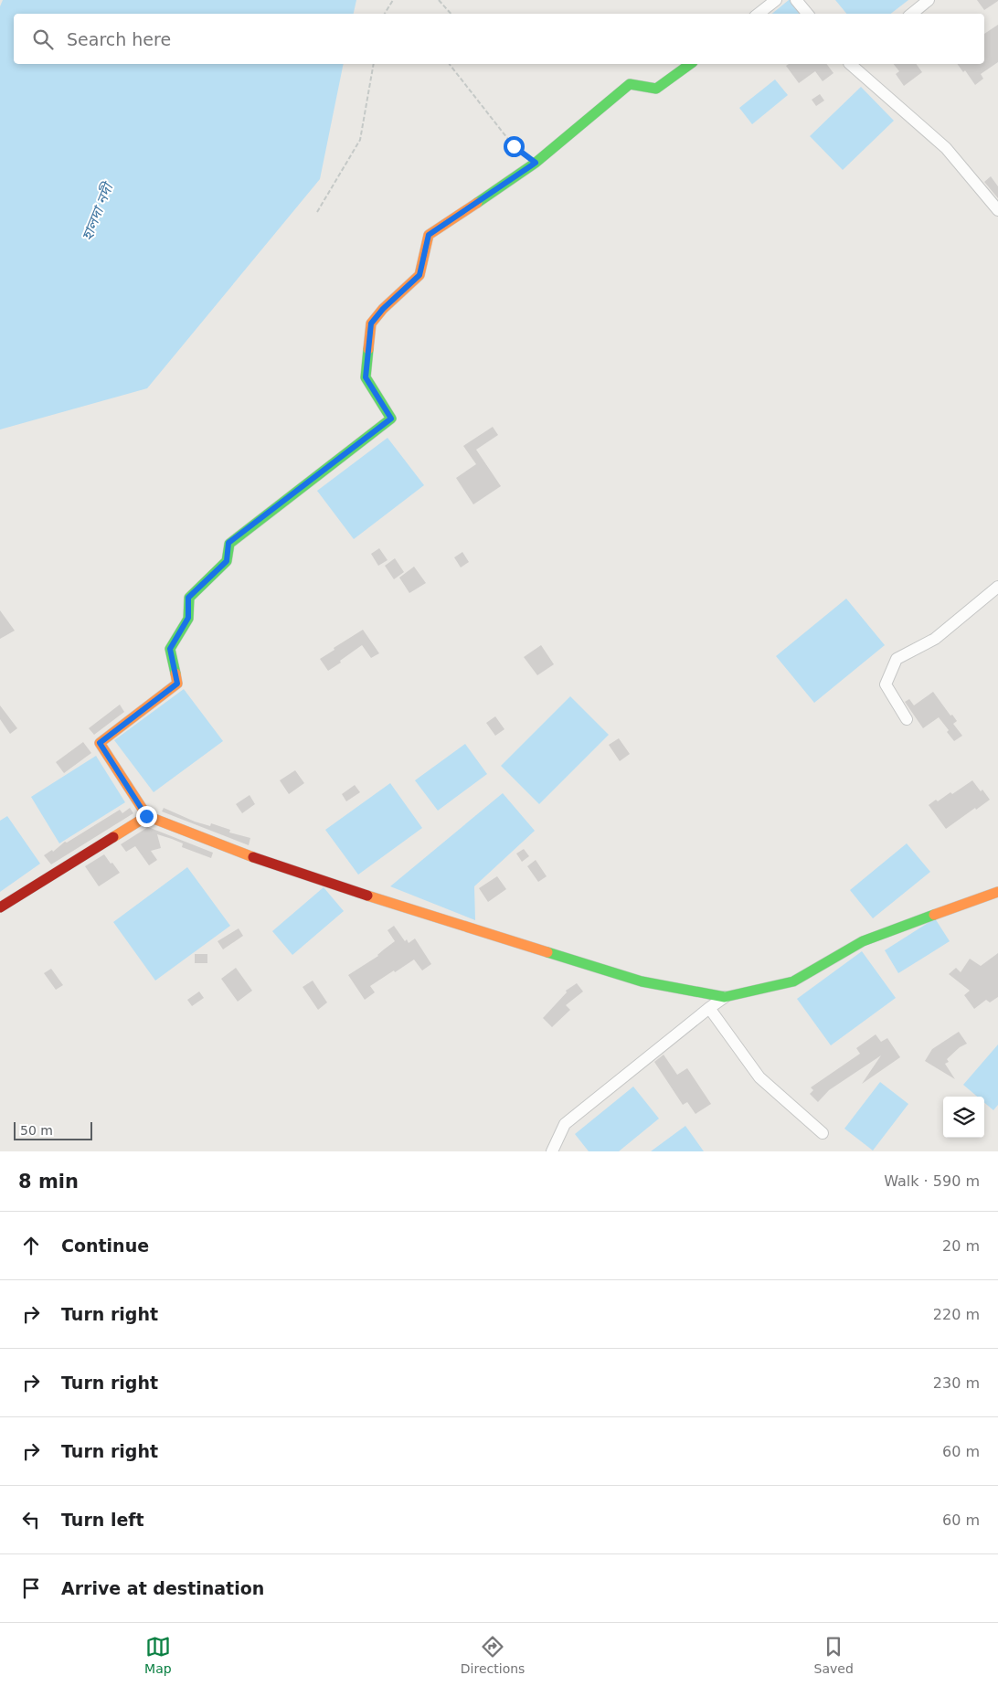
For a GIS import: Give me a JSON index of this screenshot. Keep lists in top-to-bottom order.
{
  "water": ["হালদা নদী"],
  "scale_bar": "50 m",
  "page": {
    "search": "Search here",
    "scale": "50 m",
    "heading": ["8 min", "Walk · 590 m"],
    "list": [
      ["Continue", "20 m"],
      ["Turn right", "220 m"],
      ["Turn right", "230 m"],
      ["Turn right", "60 m"],
      ["Turn left", "60 m"],
      "Arrive at destination"
    ],
    "nav": ["Map", "Directions", "Saved"]
  }
}
